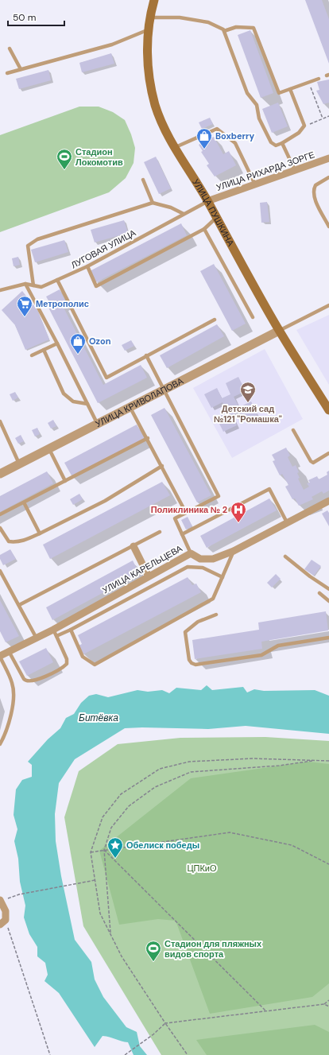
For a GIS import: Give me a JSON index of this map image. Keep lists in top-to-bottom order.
{
  "streets": {
    "main road": ["УЛИЦА ПУШКИНА"],
    "street": ["УЛИЦА РИХАРДА ЗОРГЕ", "УЛИЦА КРИВОЛАПОВА", "УЛИЦА КАРЕЛЬЦЕВА"],
    "lane": ["ЛУГОВАЯ УЛИЦА"]
  },
  "crossings": [
    ["УЛИЦА РИХАРДА ЗОРГЕ", "УЛИЦА ПУШКИНА"],
    ["УЛИЦА РИХАРДА ЗОРГЕ", "ЛУГОВАЯ УЛИЦА"],
    ["УЛИЦА ПУШКИНА", "ЛУГОВАЯ УЛИЦА"],
    ["УЛИЦА ПУШКИНА", "УЛИЦА КРИВОЛАПОВА"]
  ],
  "water": ["Битёвка"],
  "parks": ["ЦПКиО"],
  "places": {
    "shop": ["Boxberry", "Ozon"],
    "sports": ["Стадион Локомотив", "Стадион для пляжных видов спорта"],
    "supermarket": ["Метрополис"],
    "school or university": ["Детский сад №121 \"Ромашка\""],
    "hospital": ["Поликлиника № 2"],
    "place": ["Обелиск победы"]
  },
  "scale_bar": "50 m"
}
